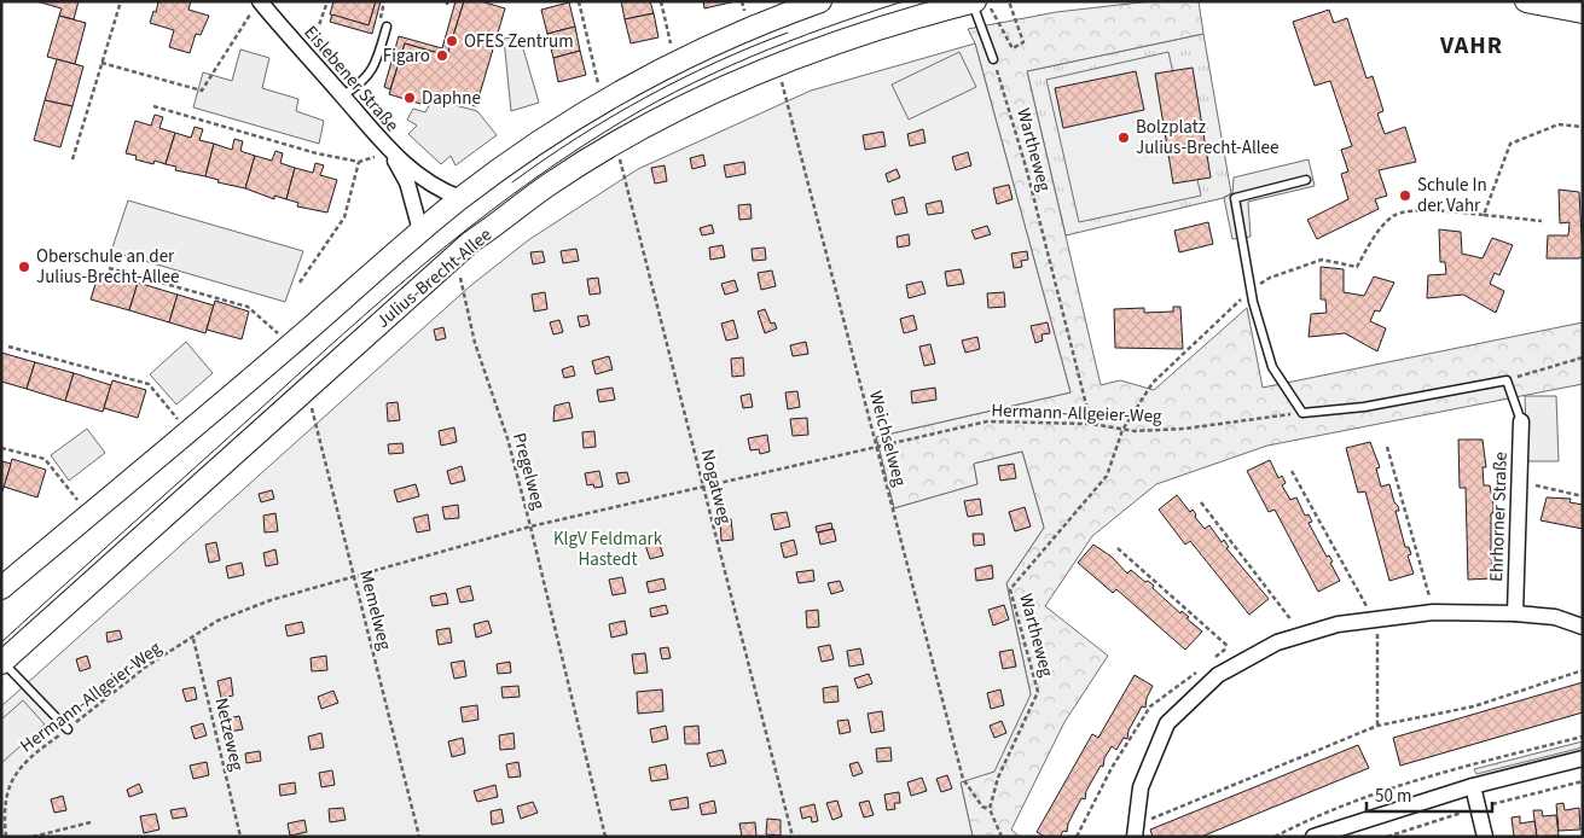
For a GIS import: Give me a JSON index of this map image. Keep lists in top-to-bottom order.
{
  "streets": {
    "main road": ["Julius-Brecht-Allee"],
    "street": ["Eislebener Straße", "Ehrhorner Straße"],
    "path": [
      "Wartheweg",
      "Hermann-Allgeier-Weg",
      "Weichselweg",
      "Pregelweg",
      "Nogatweg",
      "Memelweg",
      "Netzeweg"
    ]
  },
  "crossings": [
    ["Wartheweg", "Hermann-Allgeier-Weg"],
    ["Wartheweg", "Weichselweg"],
    ["Julius-Brecht-Allee", "Weichselweg"],
    ["Julius-Brecht-Allee", "Pregelweg"],
    ["Julius-Brecht-Allee", "Nogatweg"],
    ["Julius-Brecht-Allee", "Memelweg"],
    ["Hermann-Allgeier-Weg", "Weichselweg"],
    ["Hermann-Allgeier-Weg", "Pregelweg"],
    ["Hermann-Allgeier-Weg", "Nogatweg"],
    ["Hermann-Allgeier-Weg", "Memelweg"],
    ["Hermann-Allgeier-Weg", "Netzeweg"]
  ],
  "districts": ["VAHR"],
  "parks": ["KlgV Feldmark Hastedt"],
  "places": [
    "OFES Zentrum",
    "Figaro",
    "Daphne",
    "Bolzplatz Julius-Brecht-Allee",
    "Schule In der Vahr",
    "Oberschule an der Julius-Brecht-Allee"
  ],
  "scale_bar": "50 m"
}
